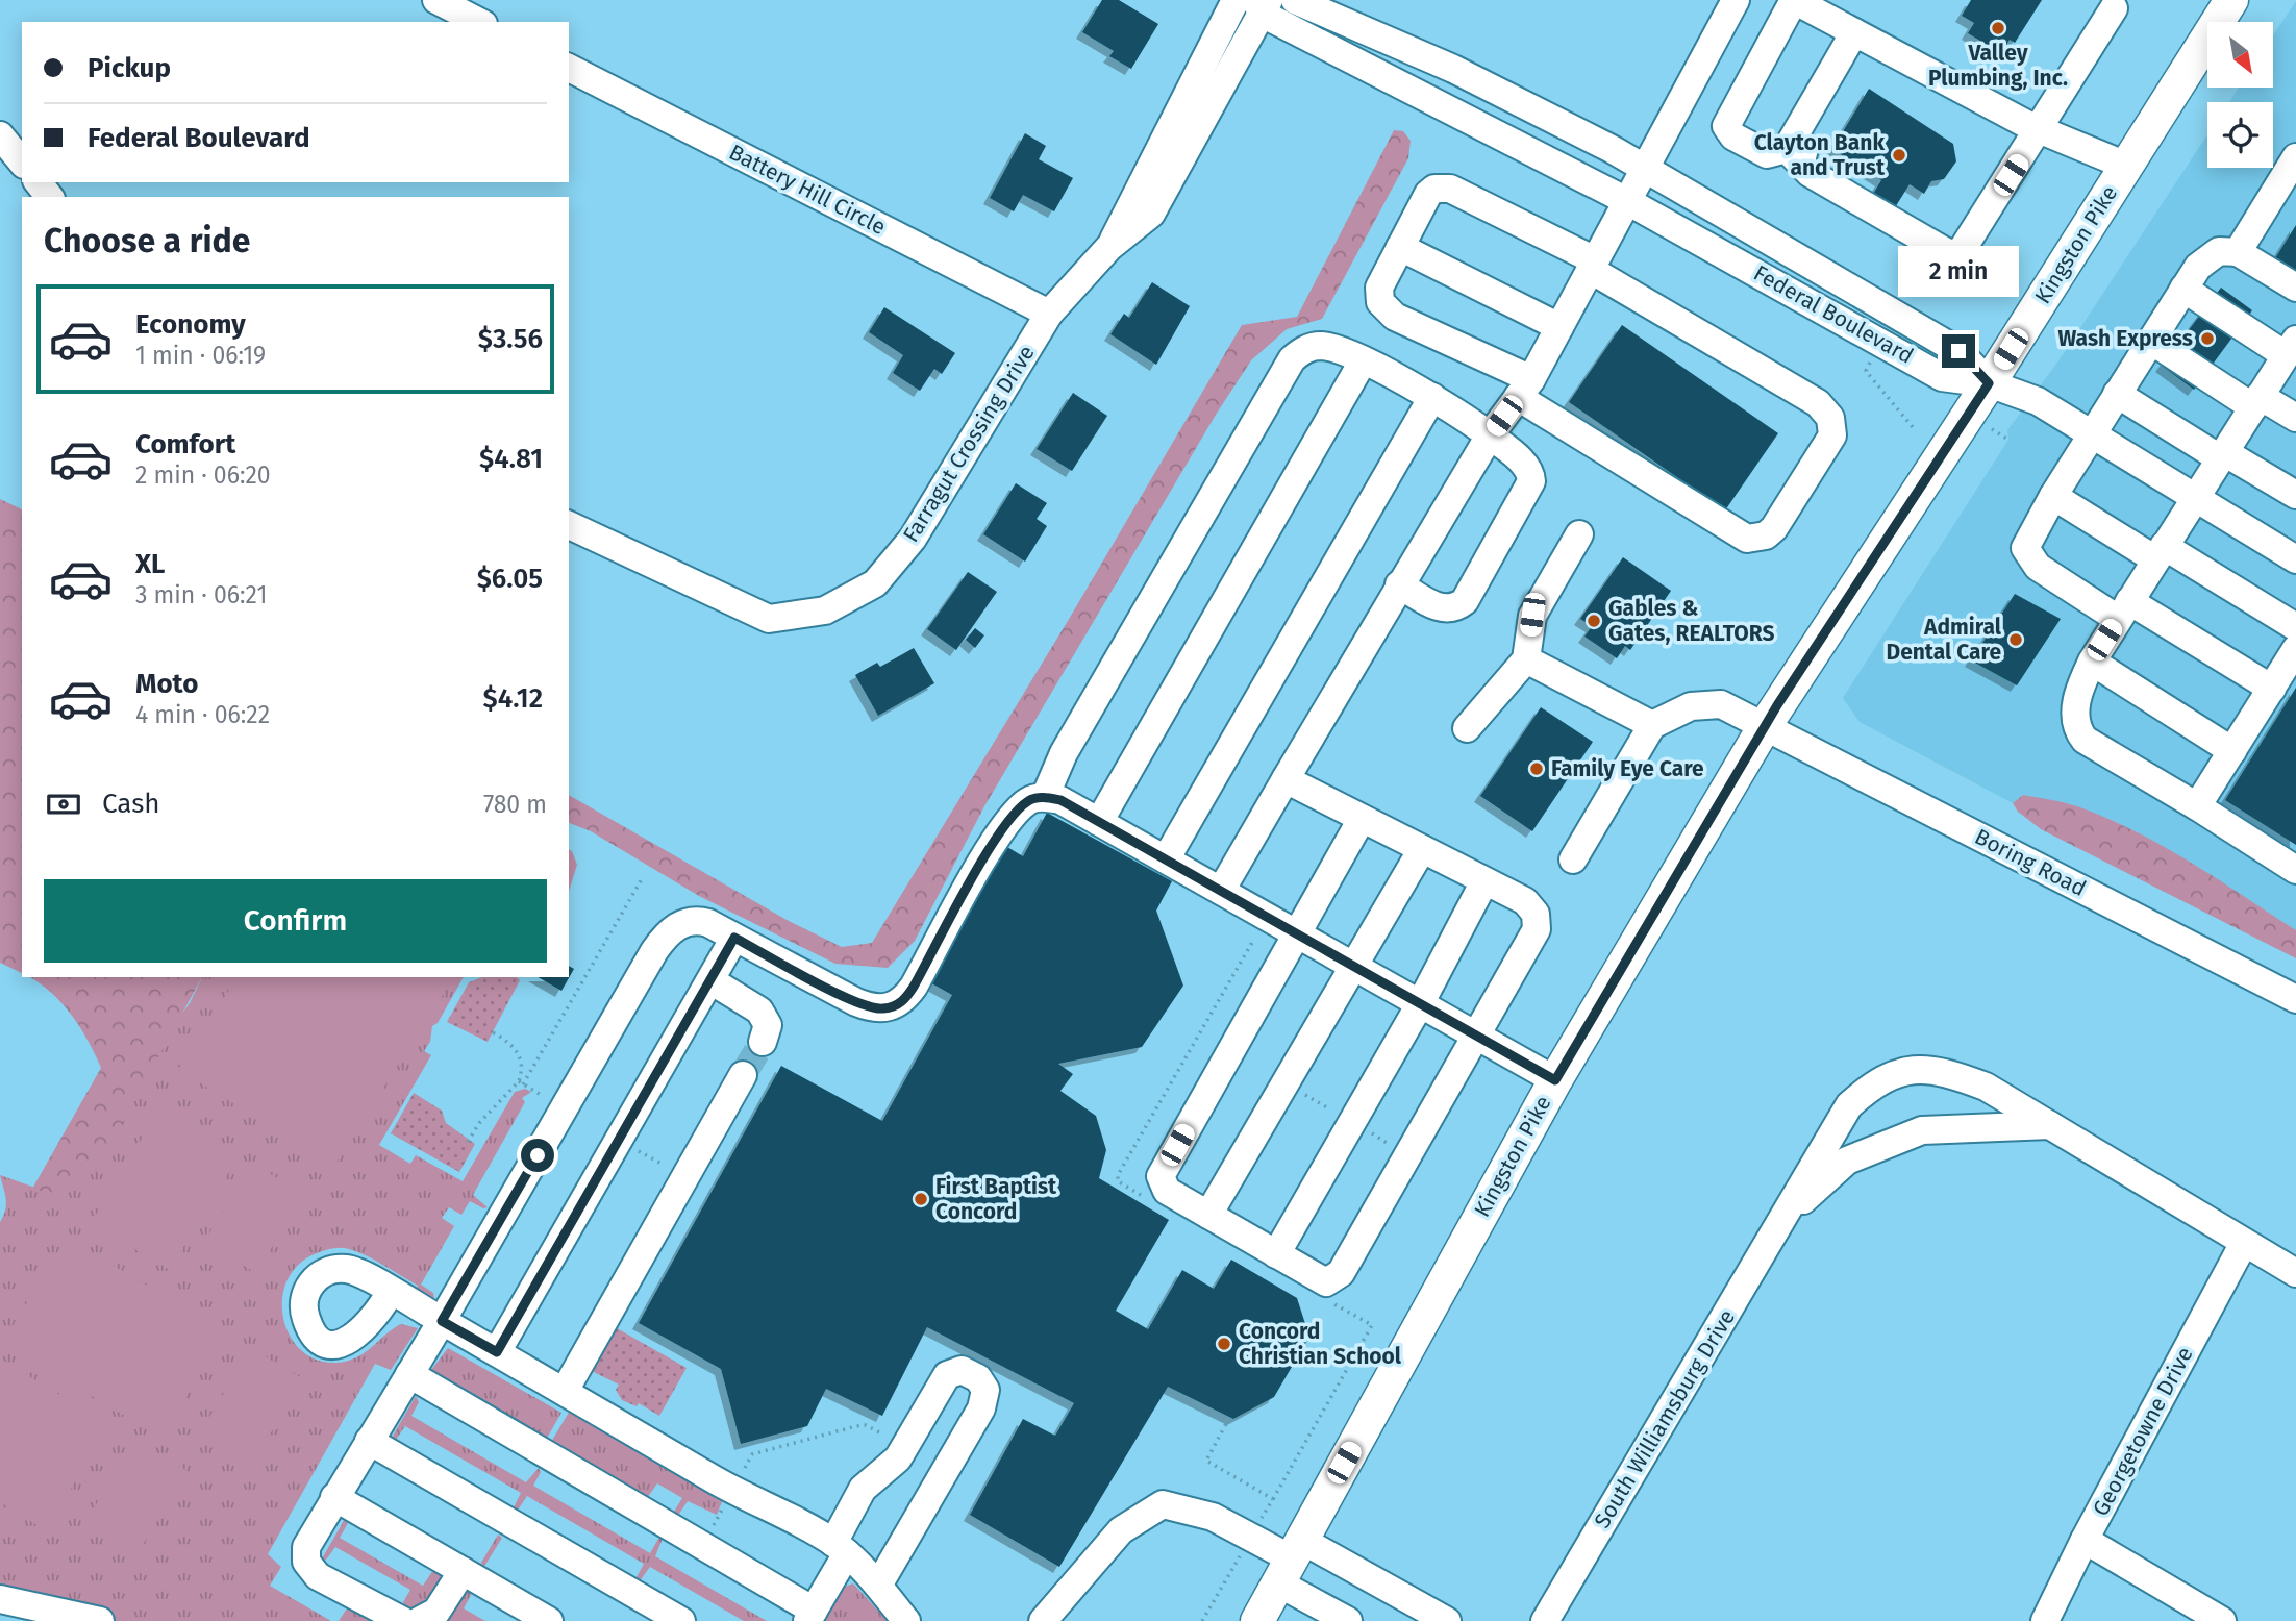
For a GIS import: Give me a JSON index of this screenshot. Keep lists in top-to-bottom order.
{
  "streets": {
    "main road": ["Kingston Pike"],
    "street": [
      "Battery Hill Circle",
      "Federal Boulevard",
      "Farragut Crossing Drive",
      "Boring Road",
      "South Williamsburg Drive",
      "Georgetowne Drive"
    ]
  },
  "crossings": [
    ["Battery Hill Circle", "Farragut Crossing Drive"],
    ["Kingston Pike", "Federal Boulevard"],
    ["Kingston Pike", "Boring Road"],
    ["Federal Boulevard", "Farragut Crossing Drive"],
    ["South Williamsburg Drive", "Georgetowne Drive"]
  ],
  "places": [
    "Valley Plumbing, Inc.",
    "Clayton Bank and Trust",
    "Wash Express",
    "Gables & Gates, REALTORS",
    "Admiral Dental Care",
    "Family Eye Care",
    "First Baptist Concord",
    "Concord Christian School"
  ],
  "north": "bottom right",
  "page": {
    "banner": ["Pickup", "Federal Boulevard"],
    "heading": "Choose a ride",
    "bubble": "2 min",
    "list": [
      {
        "name": "Economy",
        "note": "1 min · 06:19",
        "value": "$3.56"
      },
      {
        "name": "Comfort",
        "note": "2 min · 06:20",
        "value": "$4.81"
      },
      {
        "name": "XL",
        "note": "3 min · 06:21",
        "value": "$6.05"
      },
      {
        "name": "Moto",
        "note": "4 min · 06:22",
        "value": "$4.12"
      }
    ],
    "pay": ["Cash", "780 m"],
    "buttons": "Confirm"
  }
}
